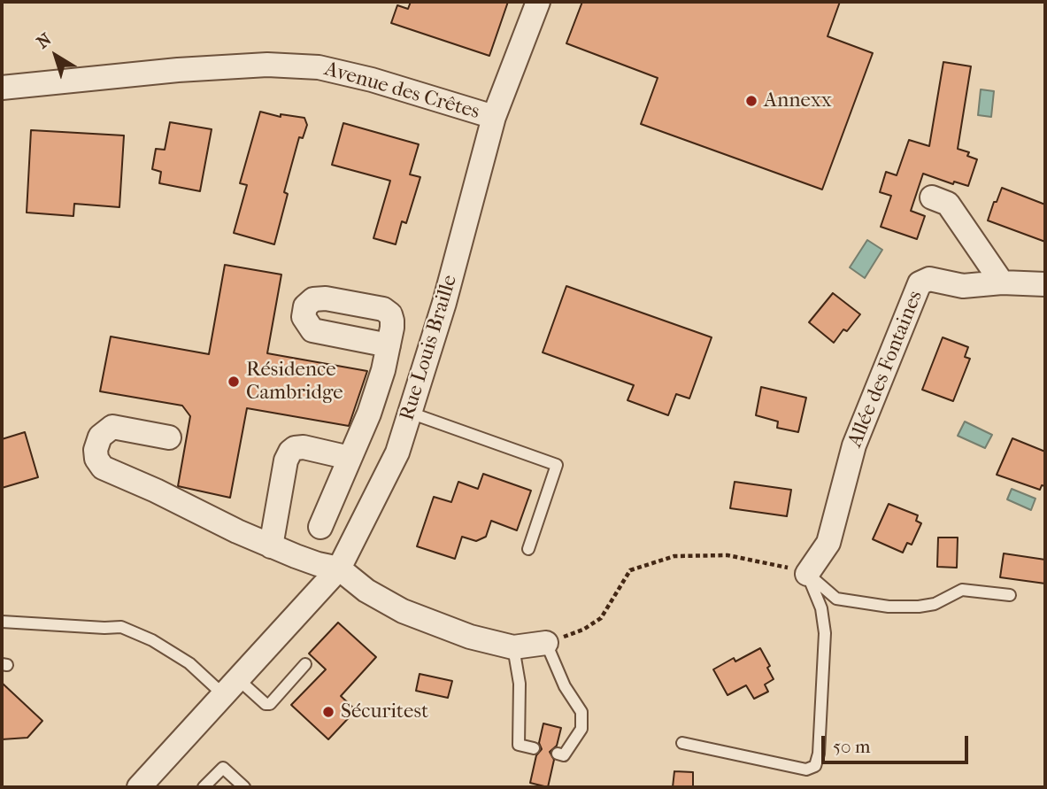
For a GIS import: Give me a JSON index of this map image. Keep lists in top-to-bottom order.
{
  "streets": {
    "street": ["Avenue des Crêtes", "Rue Louis Braille", "Allée des Fontaines"]
  },
  "crossings": [
    ["Avenue des Crêtes", "Rue Louis Braille"]
  ],
  "places": ["Annexx", "Résidence Cambridge", "Sécuritest"],
  "scale_bar": "50 m",
  "north": "top left"
}
